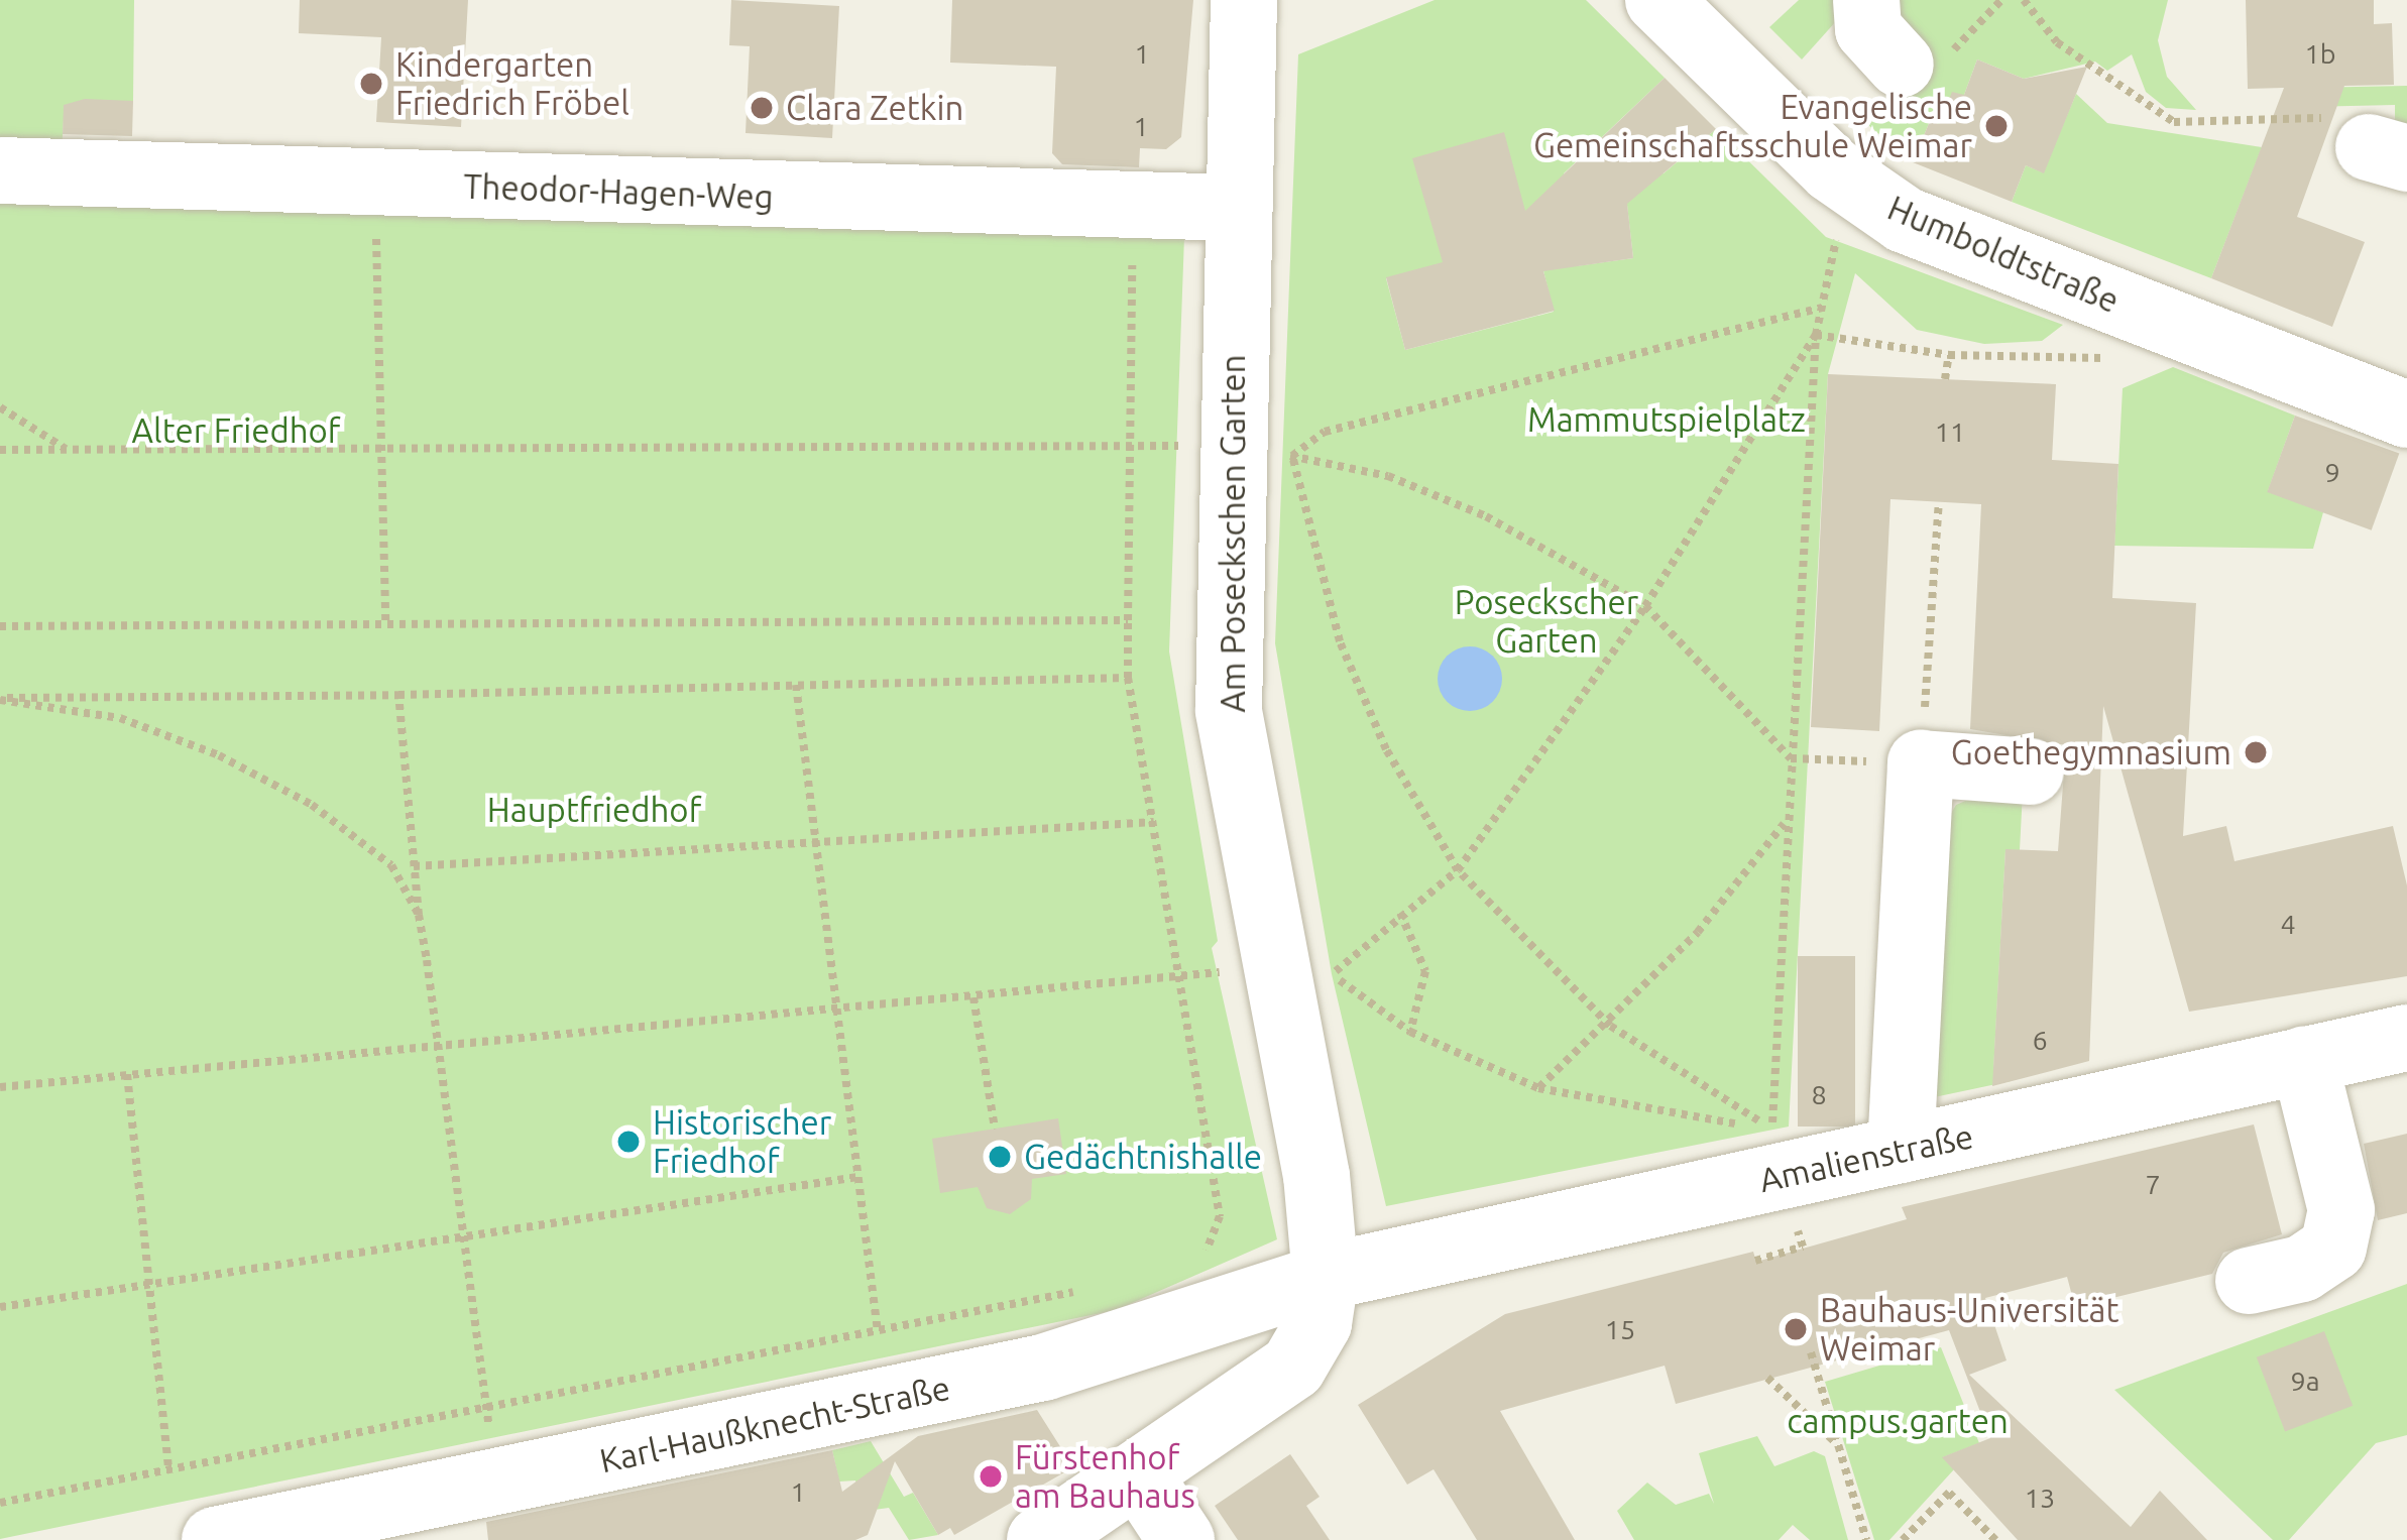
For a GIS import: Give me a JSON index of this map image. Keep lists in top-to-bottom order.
{
  "streets": {
    "street": [
      "Theodor-Hagen-Weg",
      "Humboldtstraße",
      "Am Poseckschen Garten",
      "Amalienstraße",
      "Karl-Haußknecht-Straße"
    ]
  },
  "crossings": [
    ["Theodor-Hagen-Weg", "Am Poseckschen Garten"],
    ["Am Poseckschen Garten", "Amalienstraße"],
    ["Am Poseckschen Garten", "Karl-Haußknecht-Straße"],
    ["Amalienstraße", "Karl-Haußknecht-Straße"]
  ],
  "parks": [
    "Mammutspielplatz",
    "Alter Friedhof",
    "Poseckscher Garten",
    "Hauptfriedhof",
    "campus.garten"
  ],
  "places": [
    "Kindergarten Friedrich Fröbel",
    "Clara Zetkin",
    "Evangelische Gemeinschaftsschule Weimar",
    "Goethegymnasium",
    "Historischer Friedhof",
    "Gedächtnishalle",
    "Bauhaus-Universität Weimar",
    "Fürstenhof am Bauhaus"
  ],
  "house_numbers": [
    "1",
    "1b",
    "1",
    "11",
    "9",
    "4",
    "6",
    "8",
    "7",
    "15",
    "9a",
    "1",
    "13"
  ]
}
